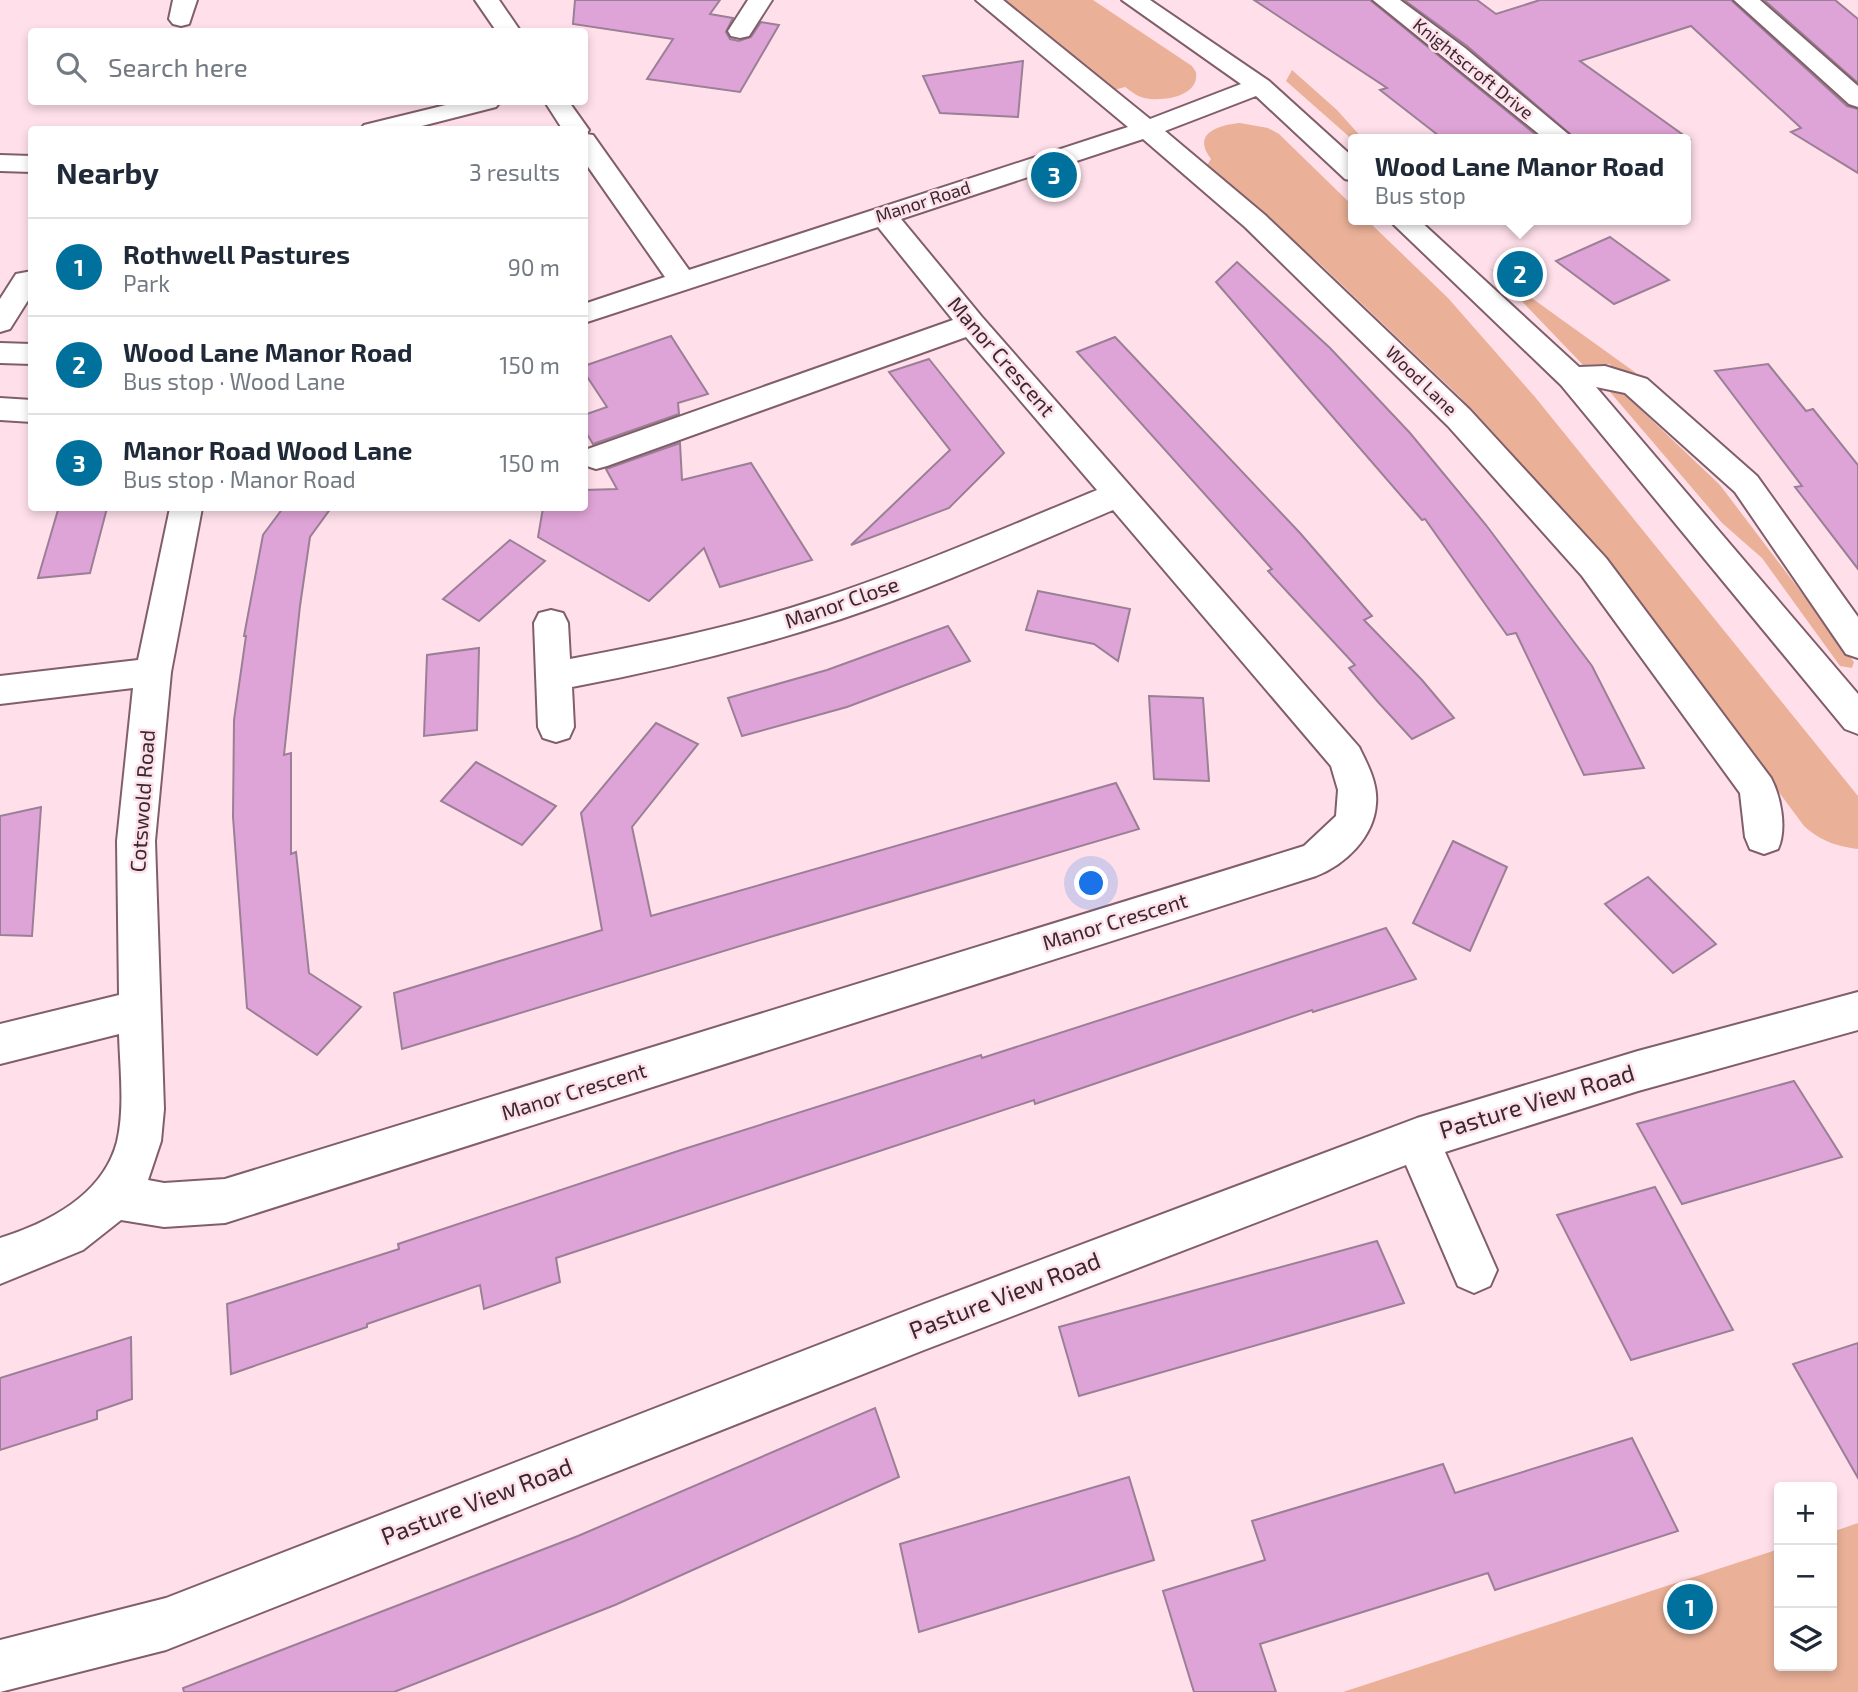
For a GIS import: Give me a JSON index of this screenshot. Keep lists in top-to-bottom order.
{
  "streets": {
    "street": [
      "Knightscroft Drive",
      "Manor Road",
      "Manor Crescent",
      "Wood Lane",
      "Manor Close",
      "Cotswold Road",
      "Pasture View Road"
    ]
  },
  "crossings": [
    ["Manor Road", "Manor Crescent"],
    ["Manor Road", "Wood Lane"],
    ["Manor Crescent", "Manor Close"],
    ["Manor Crescent", "Cotswold Road"]
  ],
  "page": {
    "search": "Search here",
    "heading": ["Nearby", "3 results"],
    "popup": ["Wood Lane Manor Road", "Bus stop"],
    "pins": ["3", "2", "1"],
    "list": [
      {
        "mark": "1",
        "name": "Rothwell Pastures",
        "note": "Park",
        "value": "90 m"
      },
      {
        "mark": "2",
        "name": "Wood Lane Manor Road",
        "note": "Bus stop · Wood Lane",
        "value": "150 m"
      },
      {
        "mark": "3",
        "name": "Manor Road Wood Lane",
        "note": "Bus stop · Manor Road",
        "value": "150 m"
      }
    ],
    "map_buttons": ["+", "−"]
  }
}
